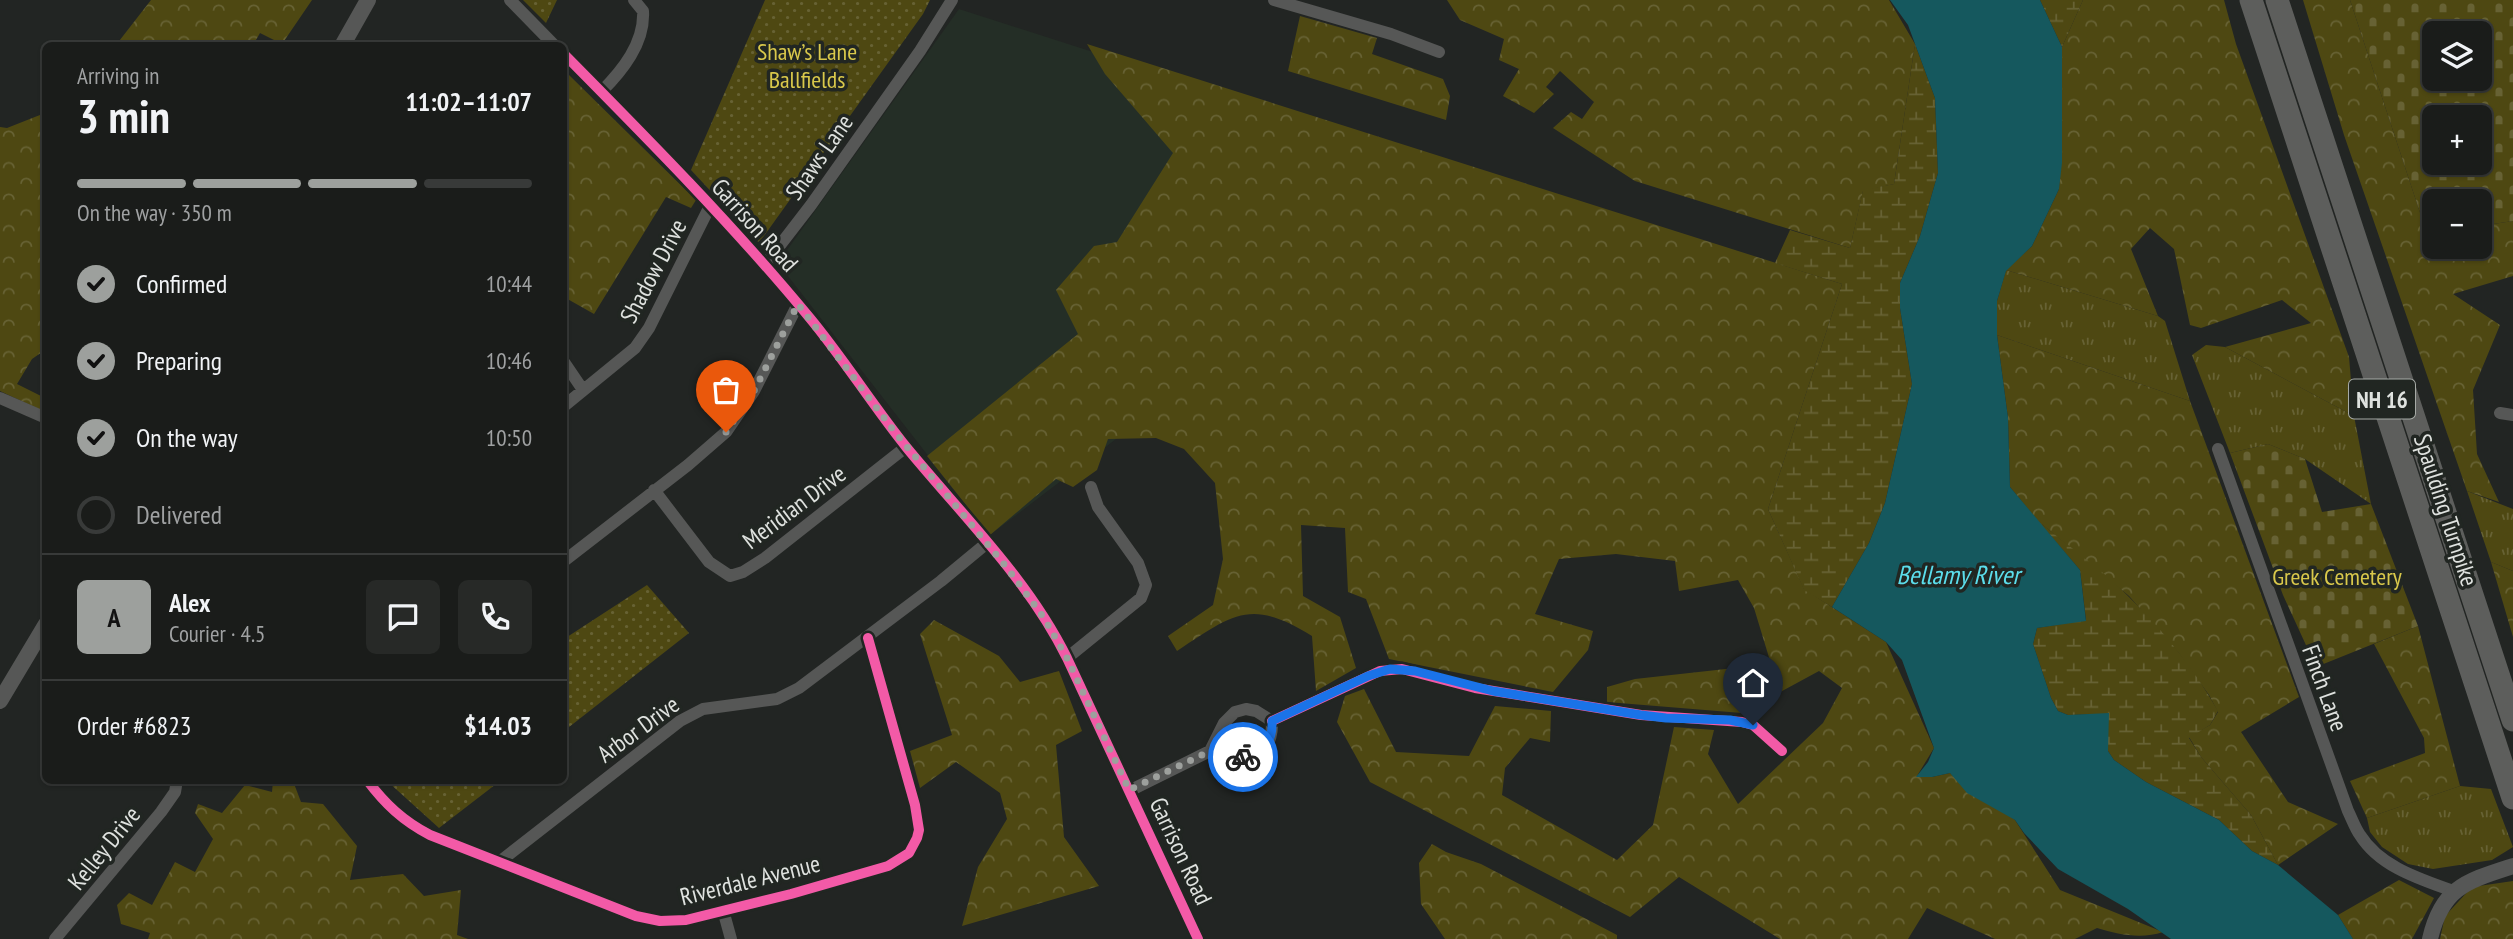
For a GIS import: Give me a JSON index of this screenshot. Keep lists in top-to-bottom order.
{
  "streets": {
    "highway": ["NH 16", "Spaulding Turnpike"],
    "street": [
      "Shaws Lane",
      "Garrison Road",
      "Shadow Drive",
      "Meridian Drive",
      "Finch Lane",
      "Arbor Drive",
      "Kelley Drive",
      "Riverdale Avenue"
    ]
  },
  "crossings": [
    ["Shaws Lane", "Garrison Road"],
    ["Garrison Road", "Shadow Drive"],
    ["Garrison Road", "Meridian Drive"],
    ["Garrison Road", "Arbor Drive"],
    ["Arbor Drive", "Riverdale Avenue"]
  ],
  "water": ["Bellamy River"],
  "parks": ["Shaw’s Lane Ballfields", "Greek Cemetery"],
  "page": {
    "map_buttons": ["+", "−"],
    "heading": ["3 min", "Arriving in", "11:02–11:07"],
    "panel": [
      "Alex",
      "Courier · 4.5",
      "Order #6823",
      "$14.03"
    ],
    "bar": "On the way · 350 m",
    "list": [
      ["Confirmed", "10:44"],
      ["Preparing", "10:46"],
      ["On the way", "10:50"],
      "Delivered"
    ],
    "round": "A"
  }
}
